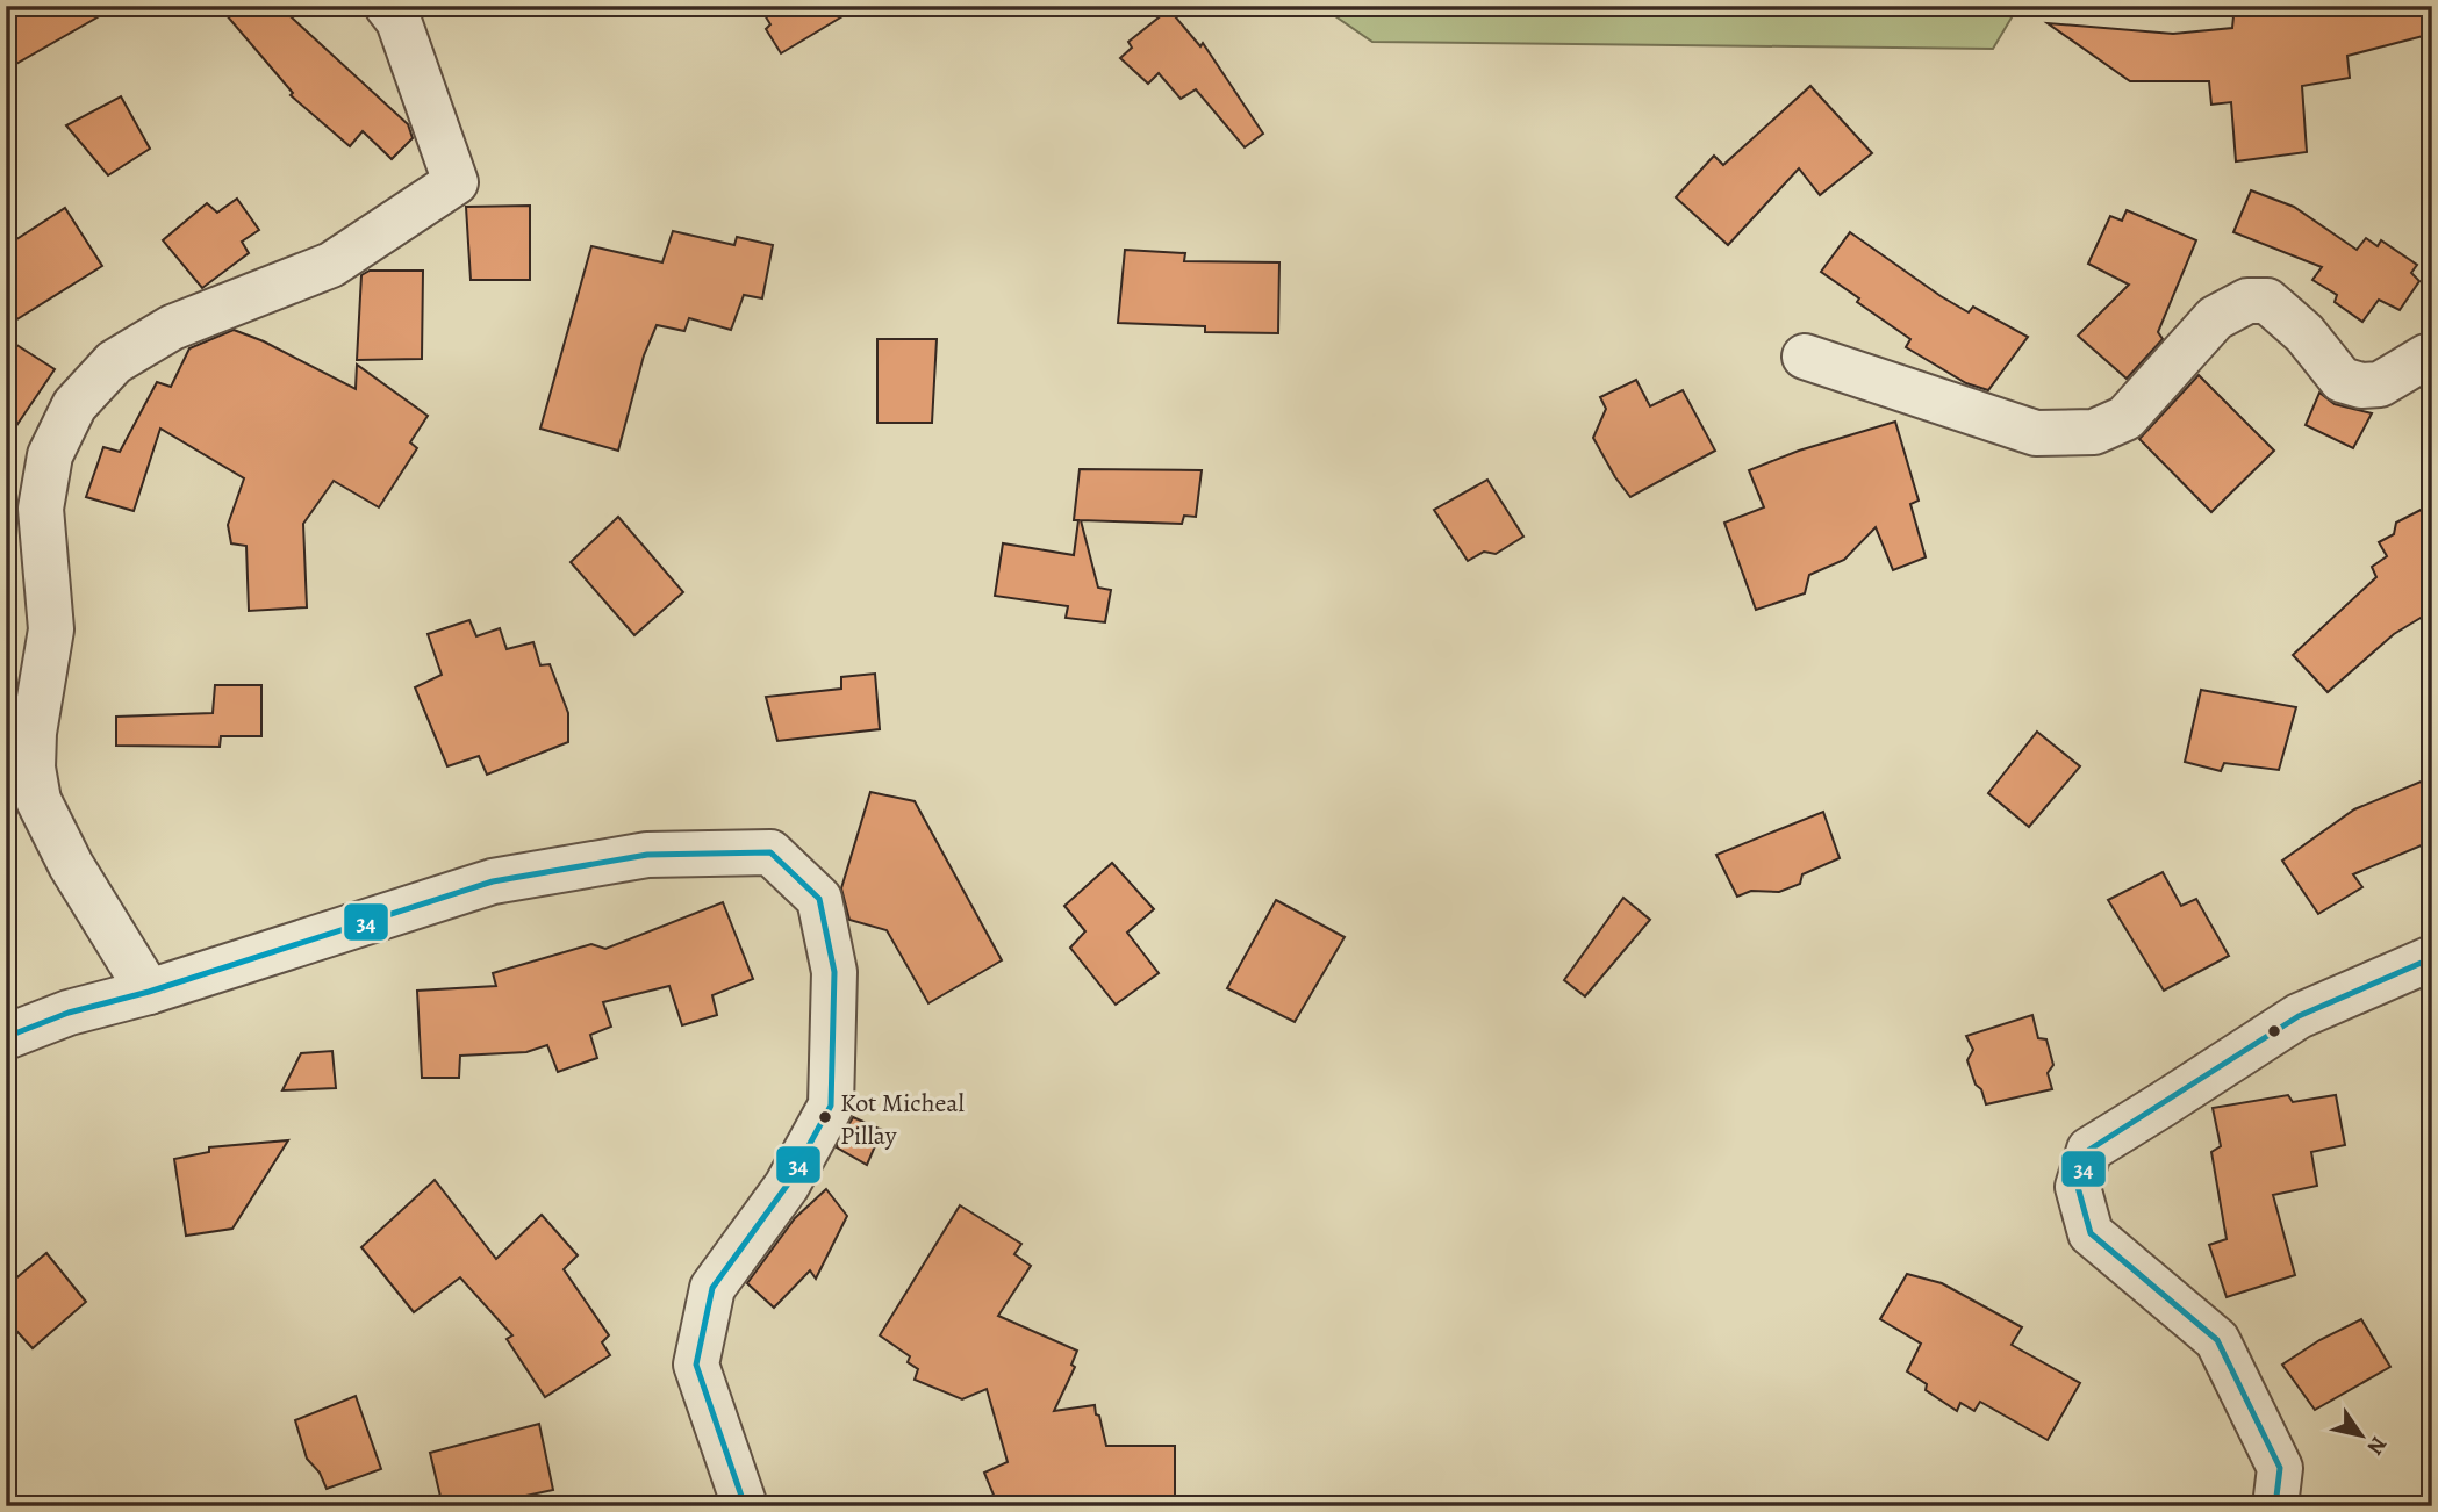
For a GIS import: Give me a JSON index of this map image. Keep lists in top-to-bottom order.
{
  "places": ["Kot Micheal Pillay"],
  "lines": ["transit line 34"],
  "north": "bottom right"
}
